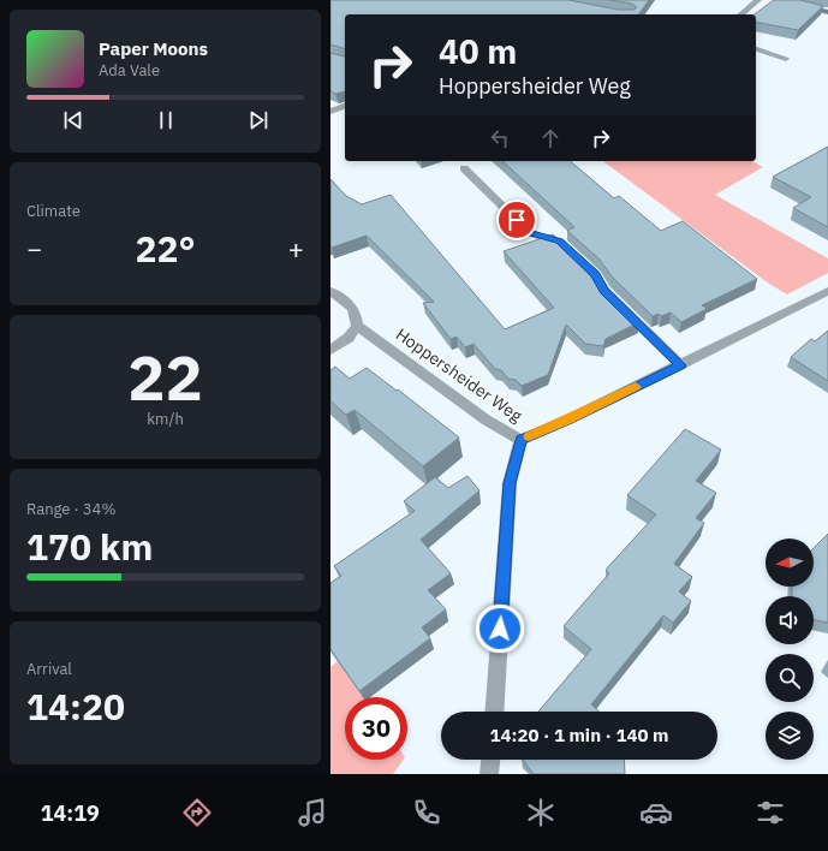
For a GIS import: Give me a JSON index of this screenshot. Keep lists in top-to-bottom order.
{
  "streets": {
    "street": ["Hoppersheider Weg"]
  },
  "north": "left",
  "page": {
    "turn": ["40 m", "Hoppersheider Weg"],
    "song": ["Paper Moons", "Ada Vale"],
    "tile": [
      "Climate",
      ["22", "km/h"],
      ["Range · 34%", "170 km"],
      ["Arrival", "14:20"]
    ],
    "heat": ["−", "22°", "+"],
    "limit": "30",
    "trip": "14:20 · 1 min · 140 m",
    "tabs": "14:19"
  }
}
